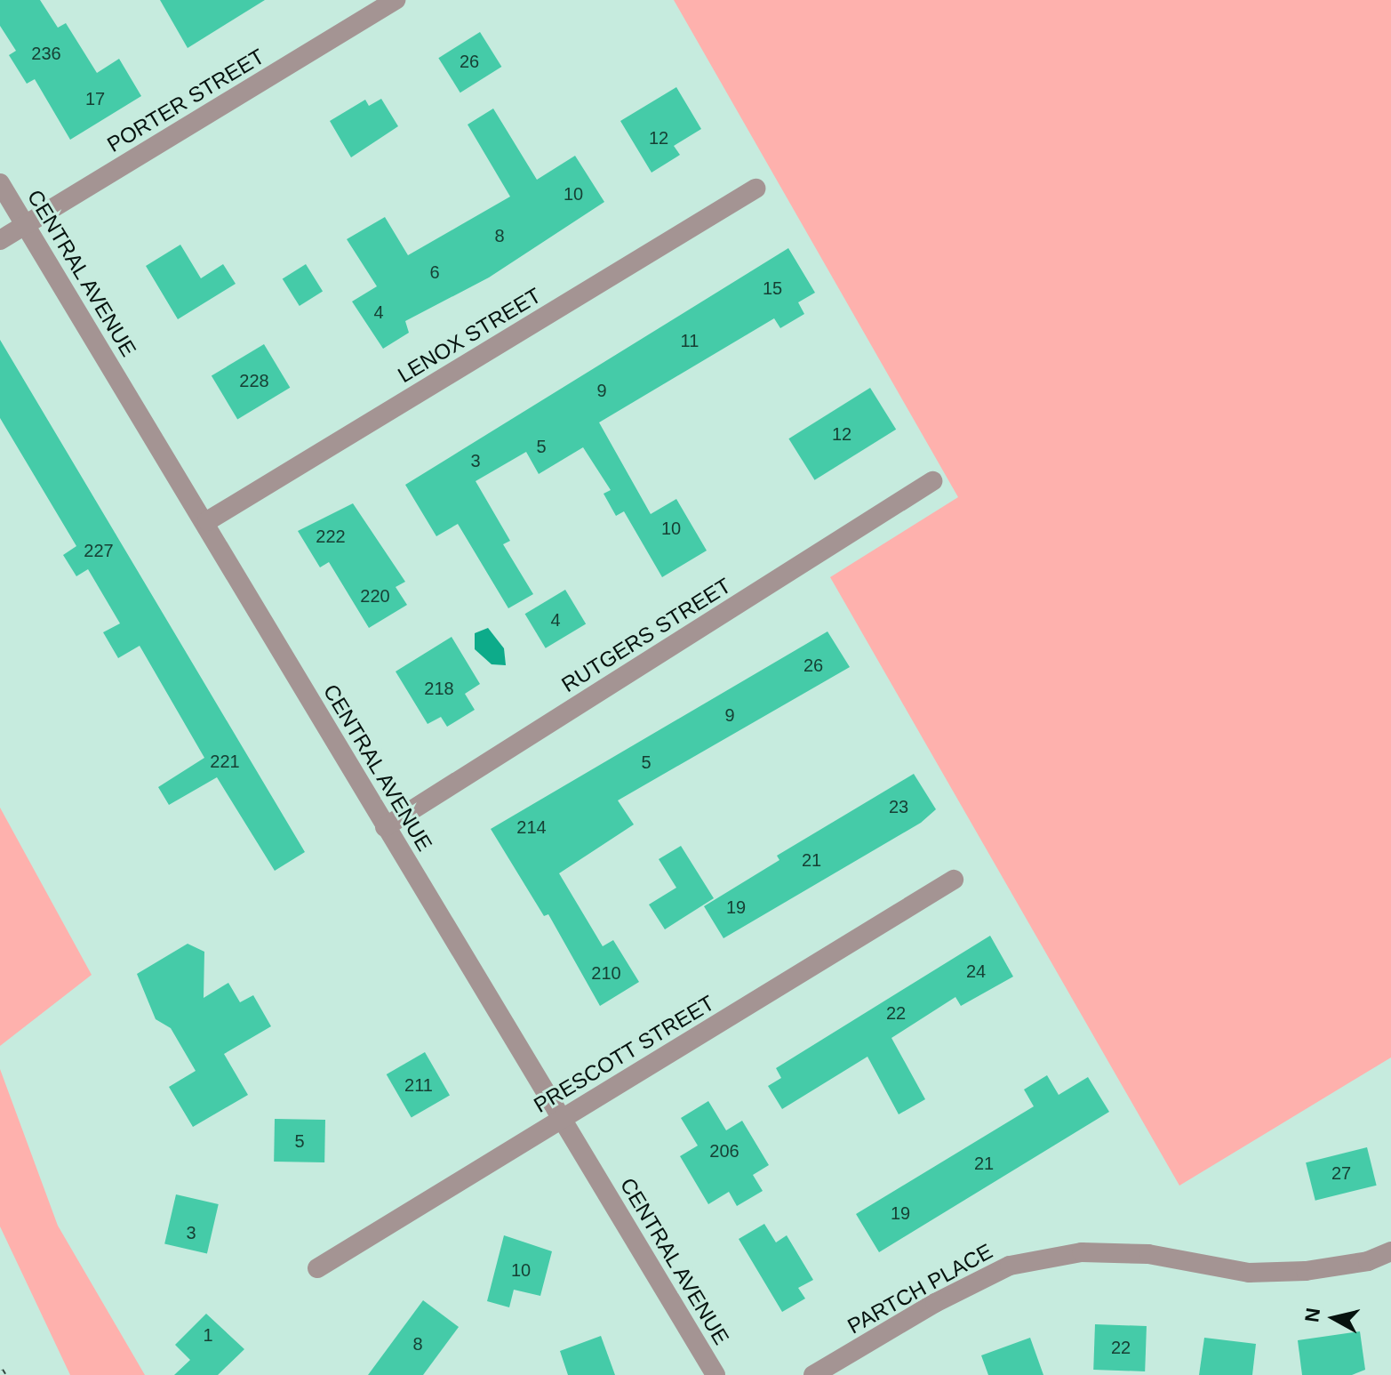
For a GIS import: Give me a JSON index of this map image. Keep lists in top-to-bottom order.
{
  "streets": {
    "street": [
      "PORTER STREET",
      "CENTRAL AVENUE",
      "LENOX STREET",
      "RUTGERS STREET",
      "PRESCOTT STREET",
      "PARTCH PLACE"
    ]
  },
  "crossings": [
    ["PORTER STREET", "CENTRAL AVENUE"],
    ["CENTRAL AVENUE", "LENOX STREET"],
    ["CENTRAL AVENUE", "RUTGERS STREET"],
    ["CENTRAL AVENUE", "PRESCOTT STREET"]
  ],
  "house_numbers": [
    "236",
    "26",
    "17",
    "12",
    "10",
    "8",
    "6",
    "15",
    "4",
    "11",
    "228",
    "9",
    "12",
    "5",
    "3",
    "10",
    "222",
    "227",
    "220",
    "4",
    "26",
    "218",
    "9",
    "221",
    "5",
    "23",
    "214",
    "21",
    "19",
    "24",
    "210",
    "22",
    "211",
    "5",
    "206",
    "21",
    "27",
    "19",
    "3",
    "10",
    "1",
    "8",
    "22"
  ],
  "north": "left"
}
